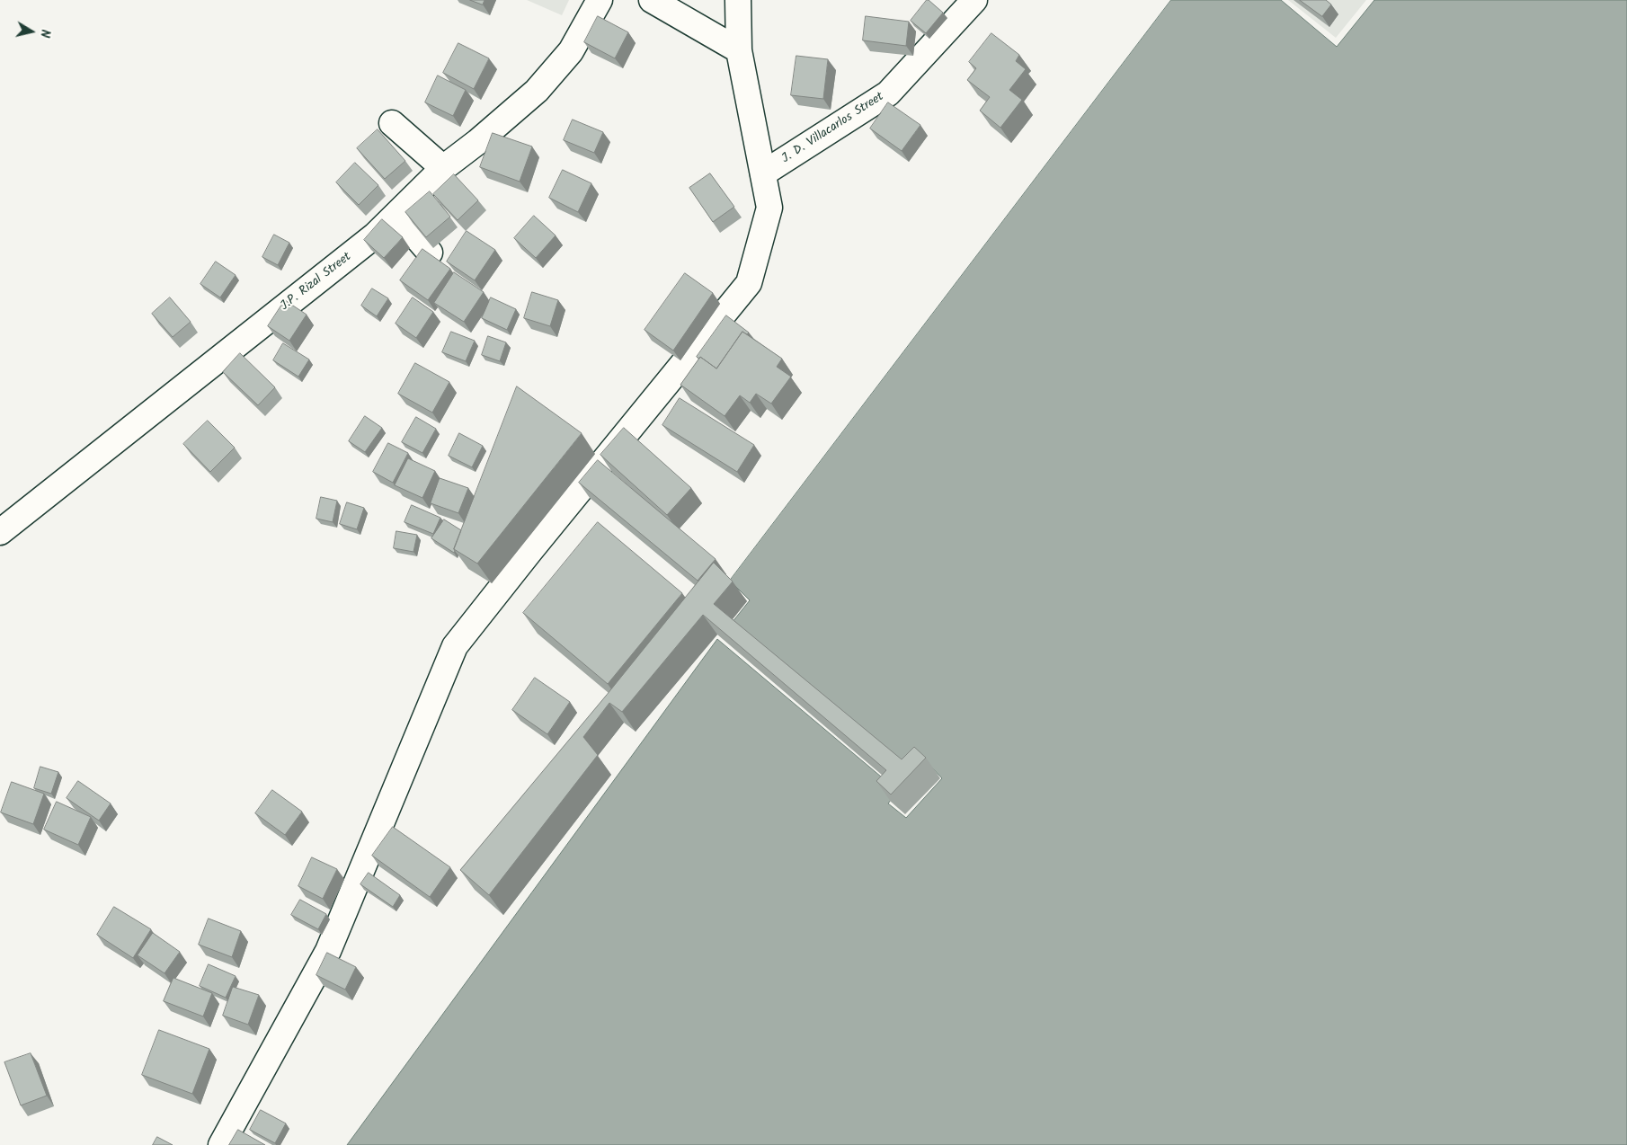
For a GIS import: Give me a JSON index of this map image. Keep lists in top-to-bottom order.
{
  "streets": {
    "street": ["J. D. Villacarlos Street", "J.P. Rizal Street"]
  },
  "north": "right"
}
